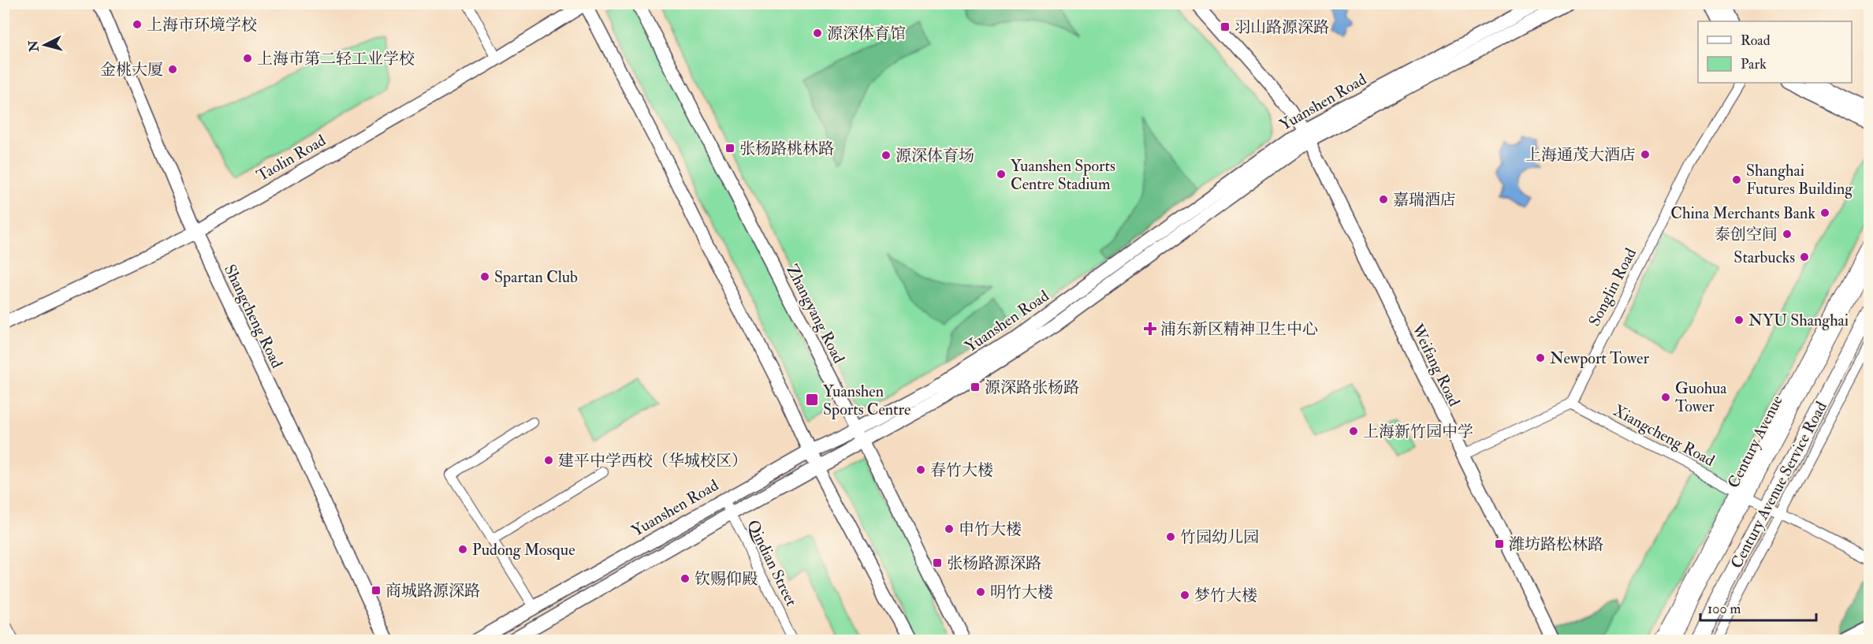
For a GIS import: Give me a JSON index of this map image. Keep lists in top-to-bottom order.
{
  "streets": {
    "main road": [
      "Yuanshen Road",
      "Taolin Road",
      "Zhangyang Road",
      "Shangcheng Road",
      "Weifang Road",
      "Century Avenue"
    ],
    "street": [
      "Songlin Road",
      "Xiangcheng Road",
      "Century Avenue Service Road",
      "Qindian Street"
    ]
  },
  "crossings": [
    ["Yuanshen Road", "Zhangyang Road"],
    ["Yuanshen Road", "Weifang Road"],
    ["Yuanshen Road", "Qindian Street"],
    ["Taolin Road", "Shangcheng Road"],
    ["Songlin Road", "Xiangcheng Road"],
    ["Xiangcheng Road", "Century Avenue"],
    ["Xiangcheng Road", "Century Avenue Service Road"]
  ],
  "places": {
    "other": [
      "上海市环境学校",
      "源深体育馆",
      "上海市第二轻工业学校",
      "金桃大厦",
      "上海通茂大酒店",
      "源深体育场",
      "Yuanshen Sports Centre Stadium",
      "Shanghai Futures Building",
      "嘉瑞酒店",
      "China Merchants Bank",
      "泰创空间",
      "Starbucks",
      "Spartan Club",
      "NYU Shanghai",
      "Newport Tower",
      "Guohua Tower",
      "上海新竹园中学",
      "建平中学西校（华城校区）",
      "春竹大楼",
      "申竹大楼",
      "竹园幼儿园",
      "Pudong Mosque",
      "钦赐仰殿",
      "明竹大楼",
      "梦竹大楼"
    ],
    "transit": [
      "羽山路源深路",
      "张杨路桃林路",
      "源深路张杨路",
      "Yuanshen Sports Centre",
      "潍坊路松林路",
      "张杨路源深路",
      "商城路源深路"
    ],
    "health": ["浦东新区精神卫生中心"]
  },
  "legend": ["Road", "Park"],
  "scale_bar": "100 m",
  "north": "left"
}
